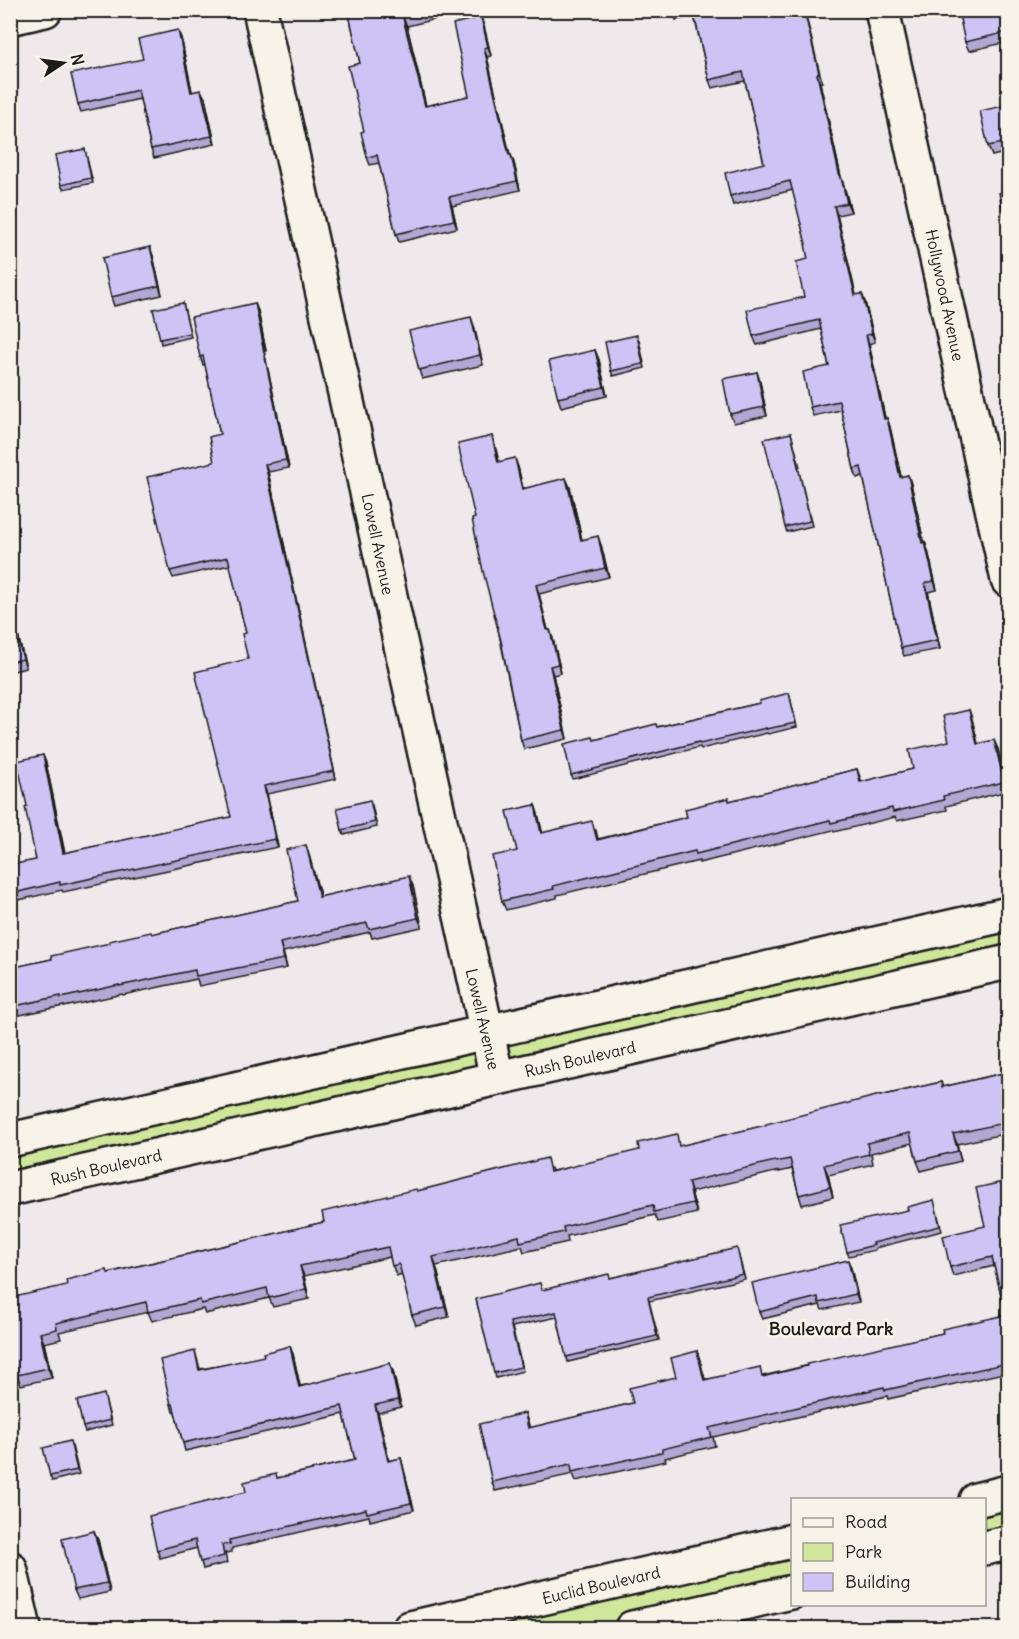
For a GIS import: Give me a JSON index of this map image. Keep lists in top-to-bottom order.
{
  "streets": {
    "street": [
      "Hollywood Avenue",
      "Lowell Avenue",
      "Rush Boulevard",
      "Euclid Boulevard"
    ]
  },
  "crossings": [
    ["Lowell Avenue", "Rush Boulevard"]
  ],
  "districts": ["Boulevard Park"],
  "legend": ["Road", "Park", "Building"],
  "north": "right"
}
